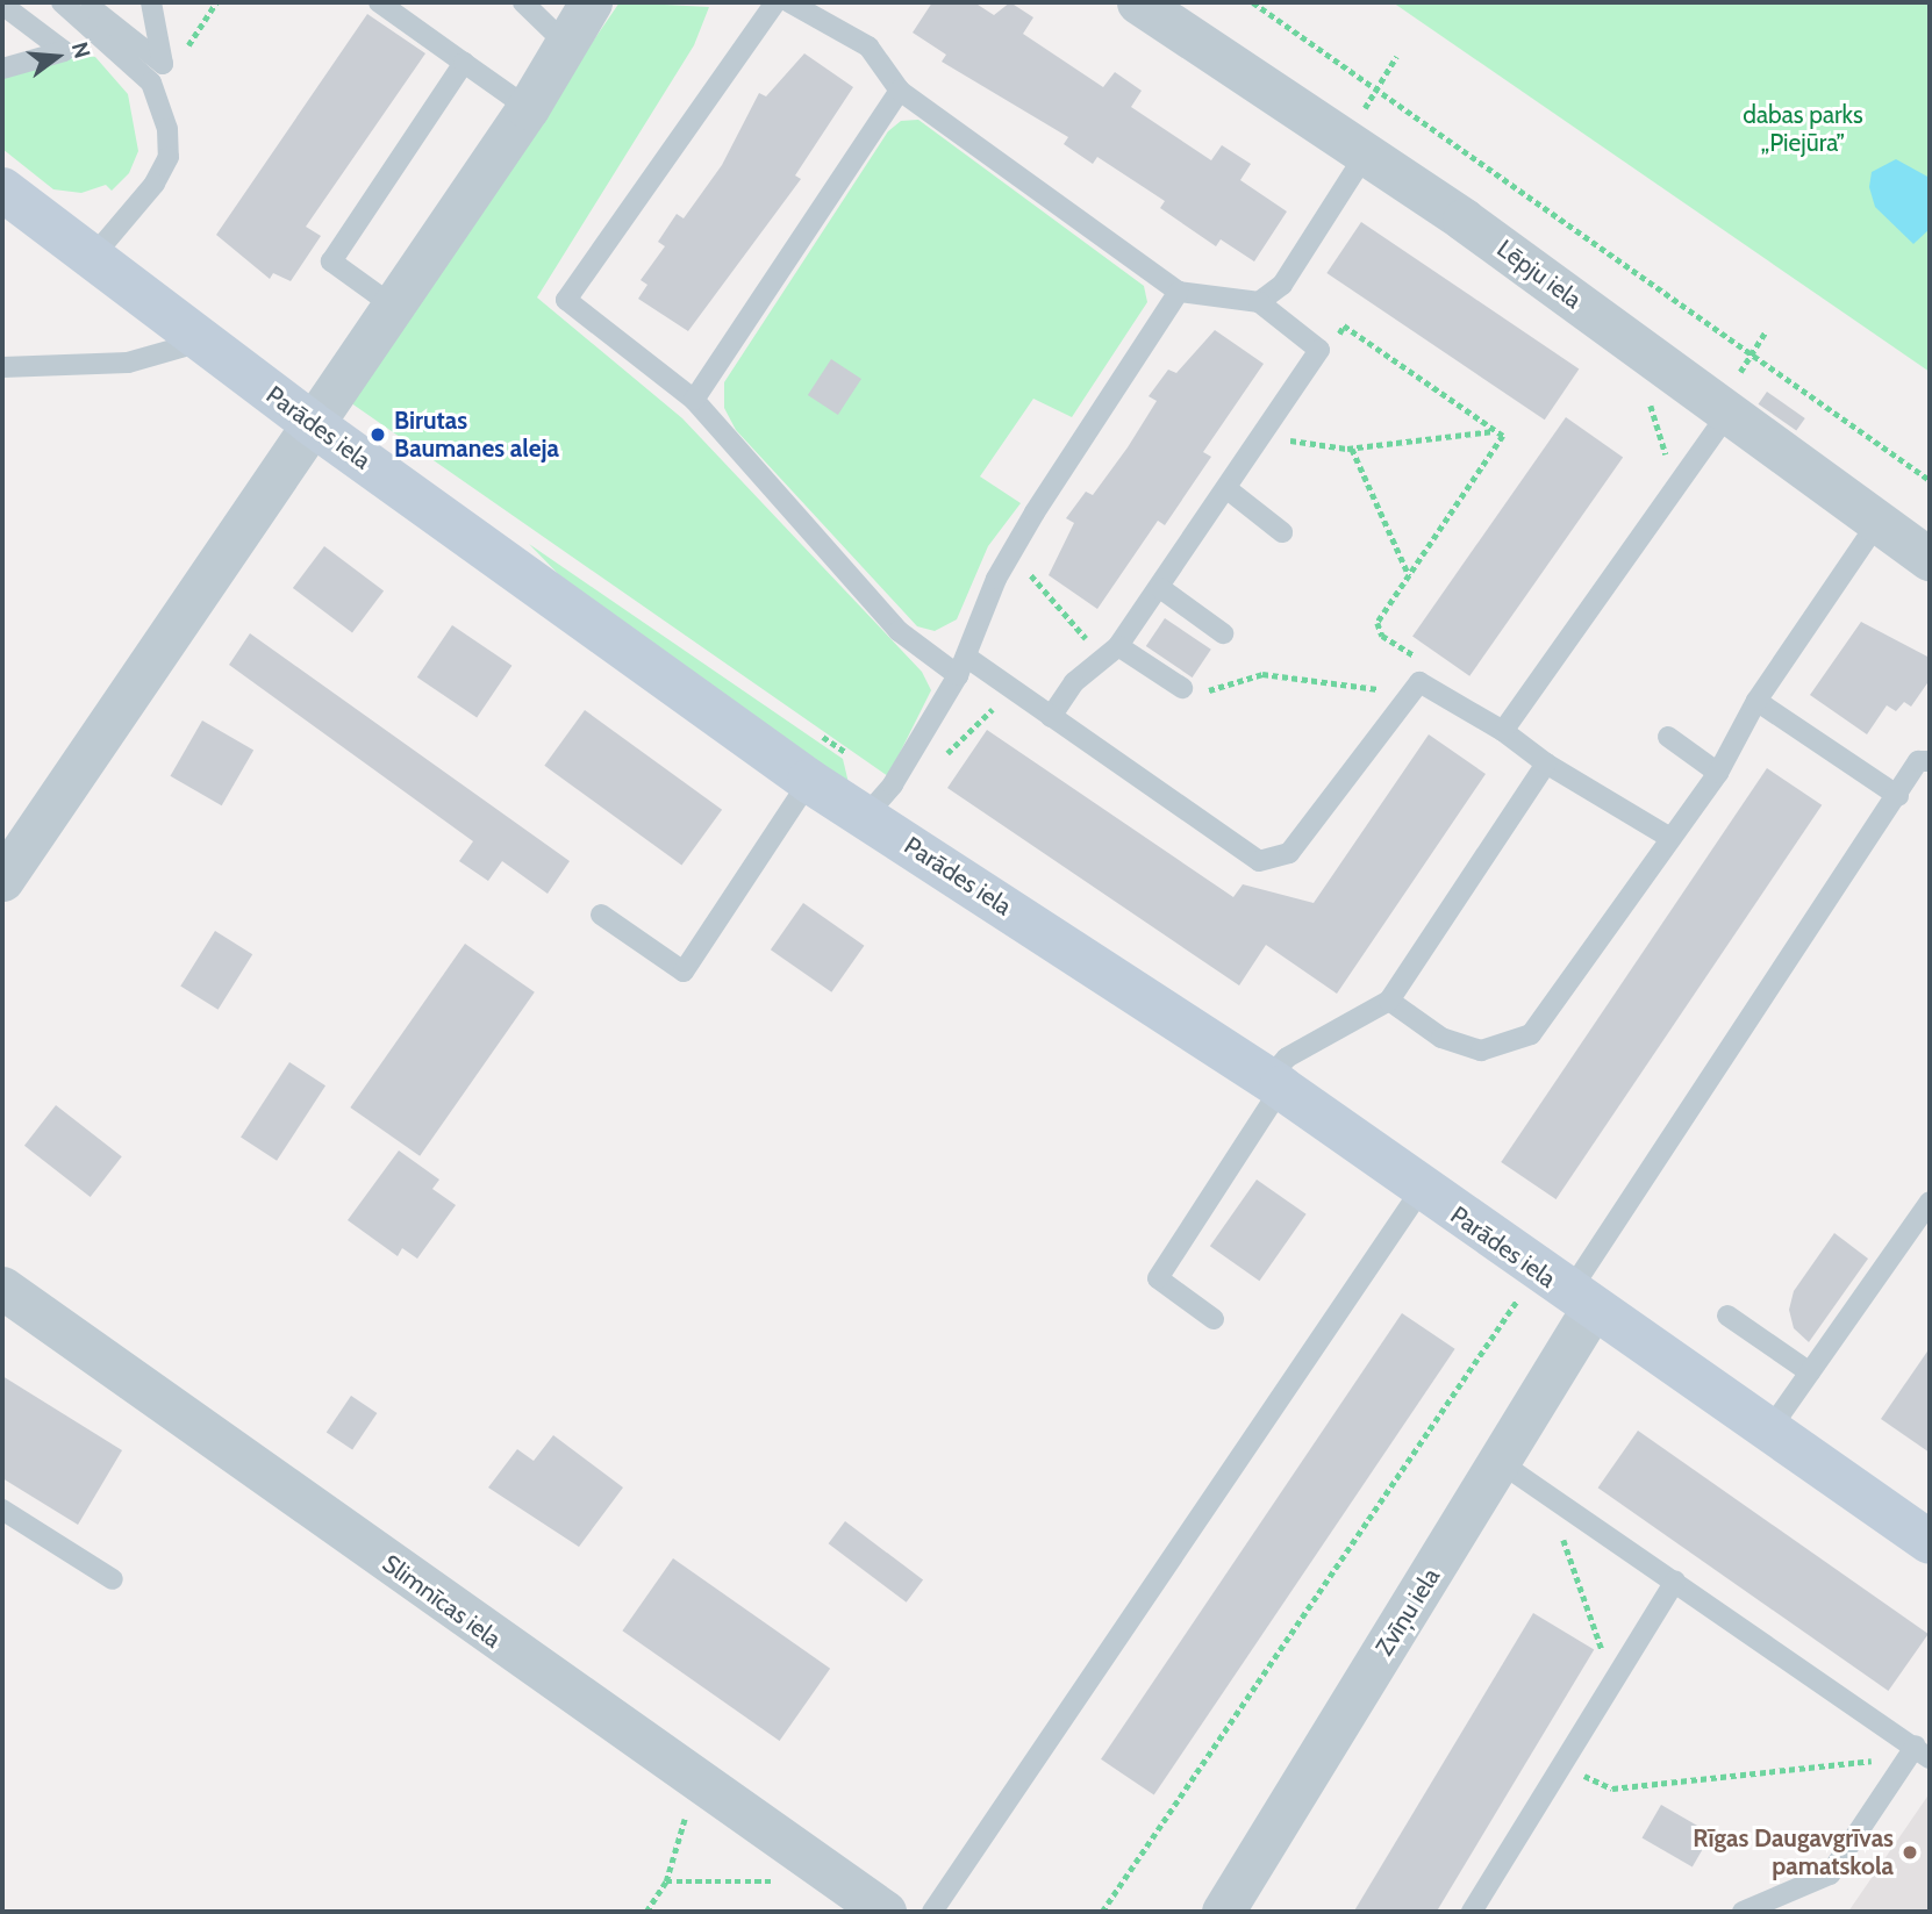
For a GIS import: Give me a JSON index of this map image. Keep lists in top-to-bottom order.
{
  "streets": {
    "street": [
      "Lēpju iela",
      "Parādes iela",
      "Slimnīcas iela",
      "Zvīņu iela"
    ]
  },
  "crossings": [
    ["Parādes iela", "Zvīņu iela"]
  ],
  "parks": ["dabas parks „Piejūra”"],
  "places": ["Birutas Baumanes aleja", "Rīgas Daugavgrīvas pamatskola"],
  "north": "right"
}
